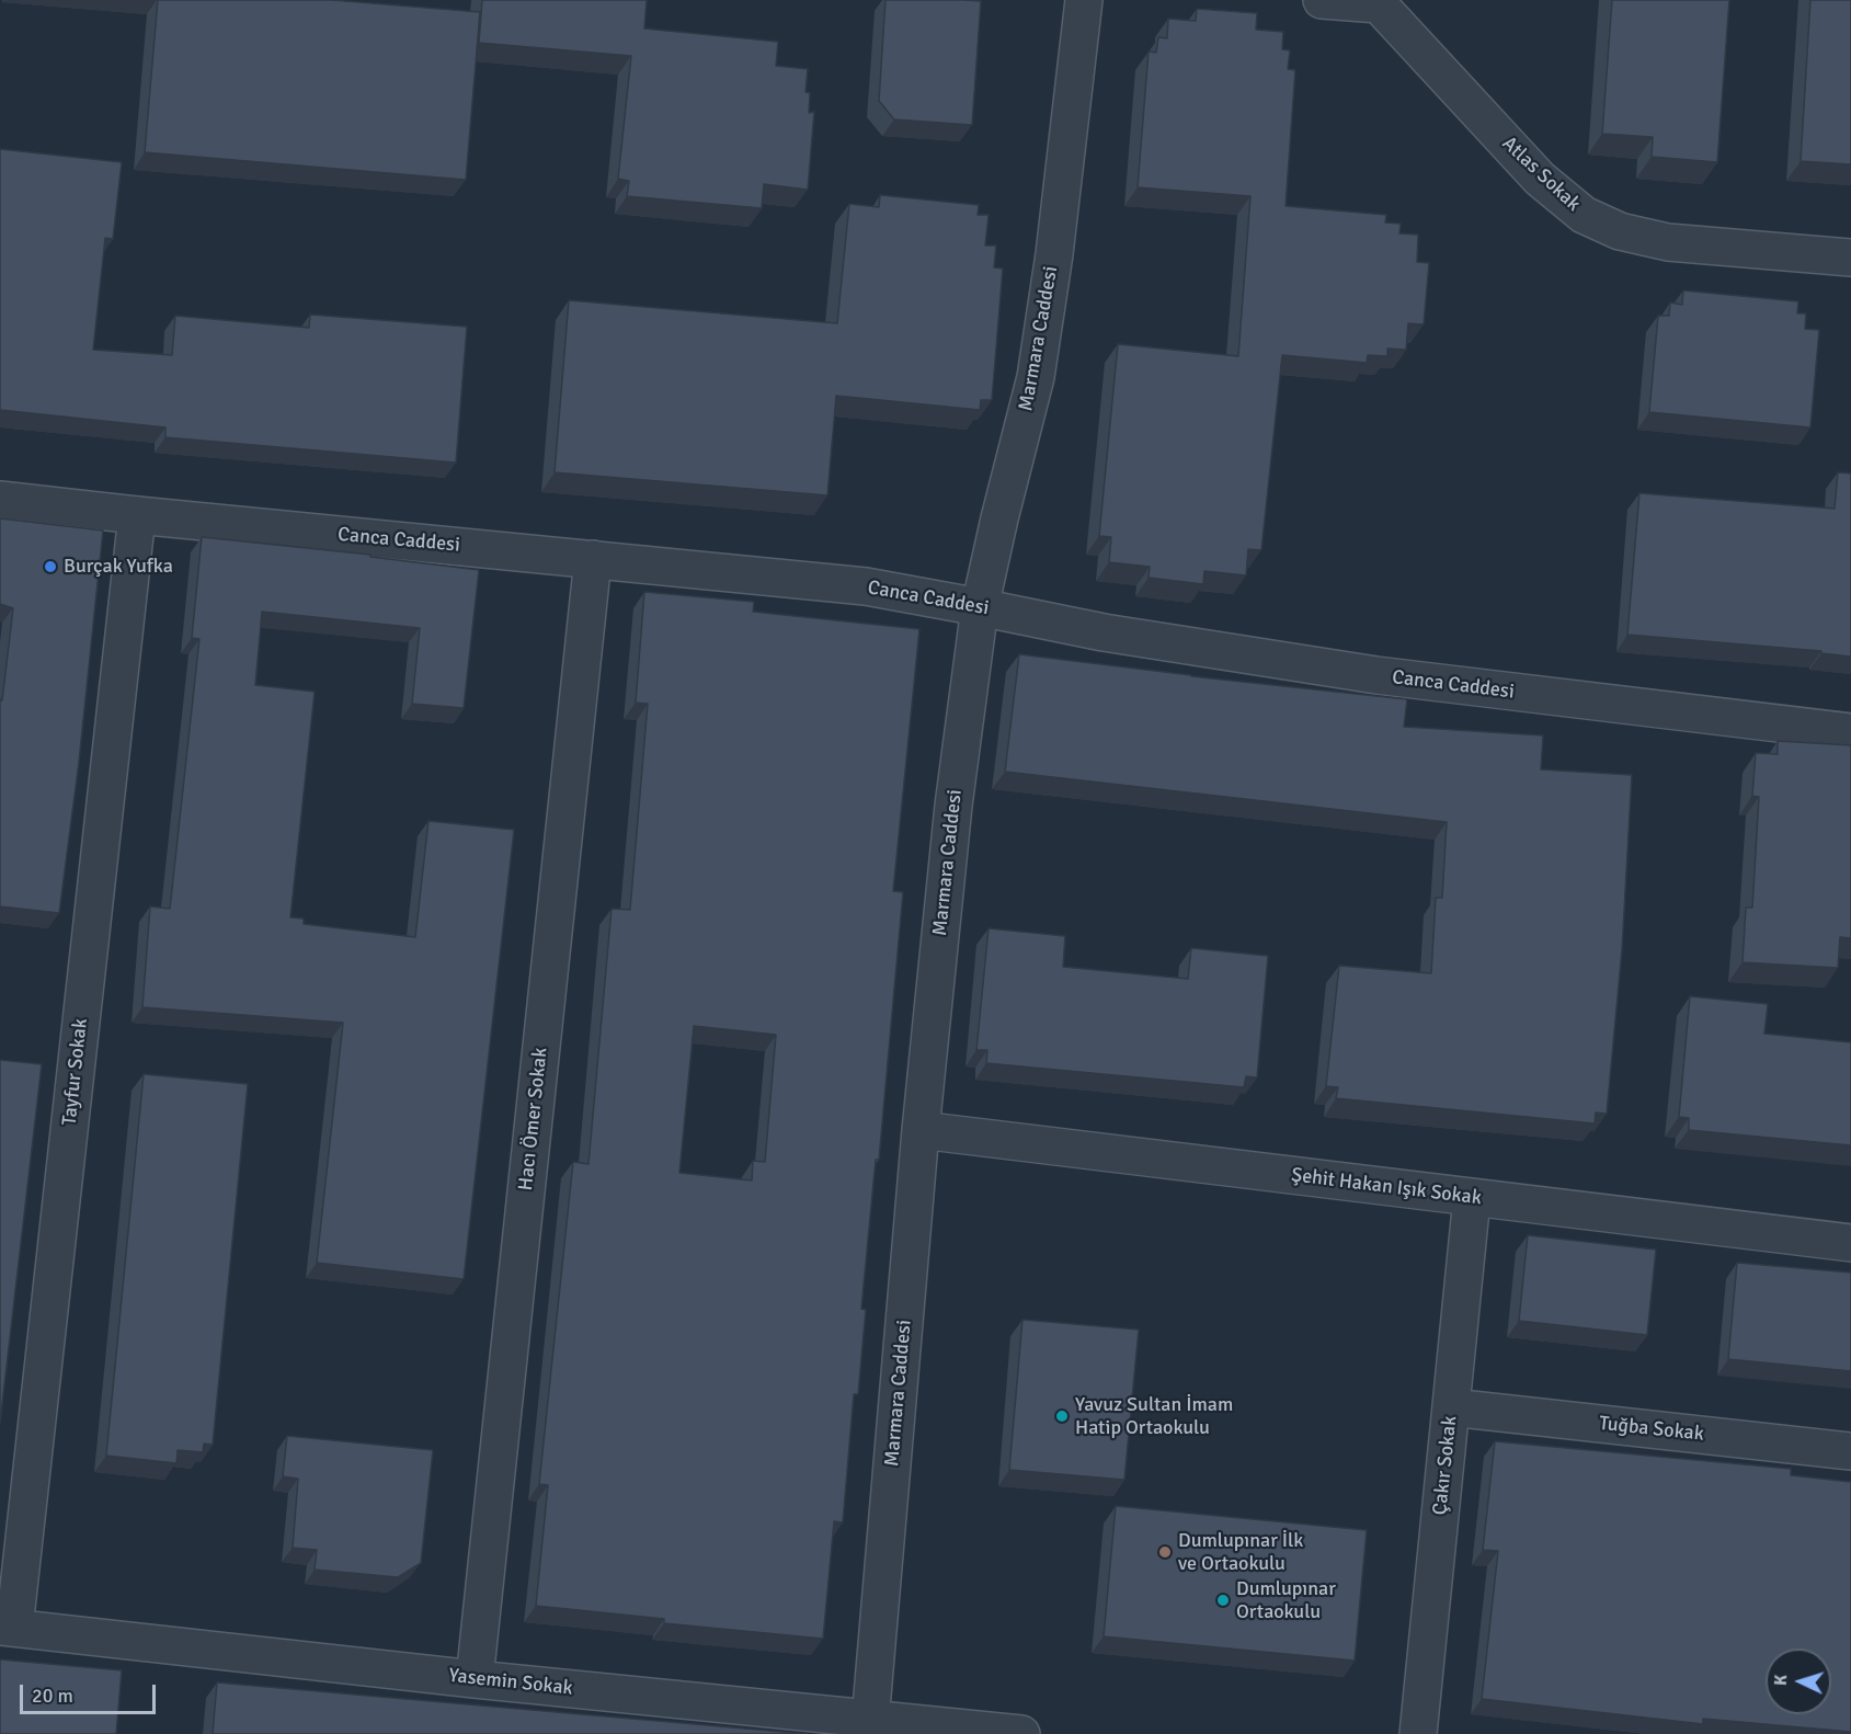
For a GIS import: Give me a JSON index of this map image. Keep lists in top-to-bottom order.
{
  "streets": {
    "street": [
      "Atlas Sokak",
      "Marmara Caddesi",
      "Canca Caddesi",
      "Tayfur Sokak",
      "Hacı Ömer Sokak",
      "Şehit Hakan Işık Sokak",
      "Tuğba Sokak",
      "Çakır Sokak",
      "Yasemin Sokak"
    ]
  },
  "crossings": [
    ["Marmara Caddesi", "Canca Caddesi"],
    ["Marmara Caddesi", "Şehit Hakan Işık Sokak"],
    ["Marmara Caddesi", "Yasemin Sokak"],
    ["Canca Caddesi", "Tayfur Sokak"],
    ["Canca Caddesi", "Hacı Ömer Sokak"],
    ["Tayfur Sokak", "Yasemin Sokak"],
    ["Hacı Ömer Sokak", "Yasemin Sokak"],
    ["Şehit Hakan Işık Sokak", "Çakır Sokak"],
    ["Tuğba Sokak", "Çakır Sokak"]
  ],
  "places": [
    "Burçak Yufka",
    "Yavuz Sultan İmam Hatip Ortaokulu",
    "Dumlupınar İlk ve Ortaokulu",
    "Dumlupınar Ortaokulu"
  ],
  "scale_bar": "20 m",
  "north": "left"
}
